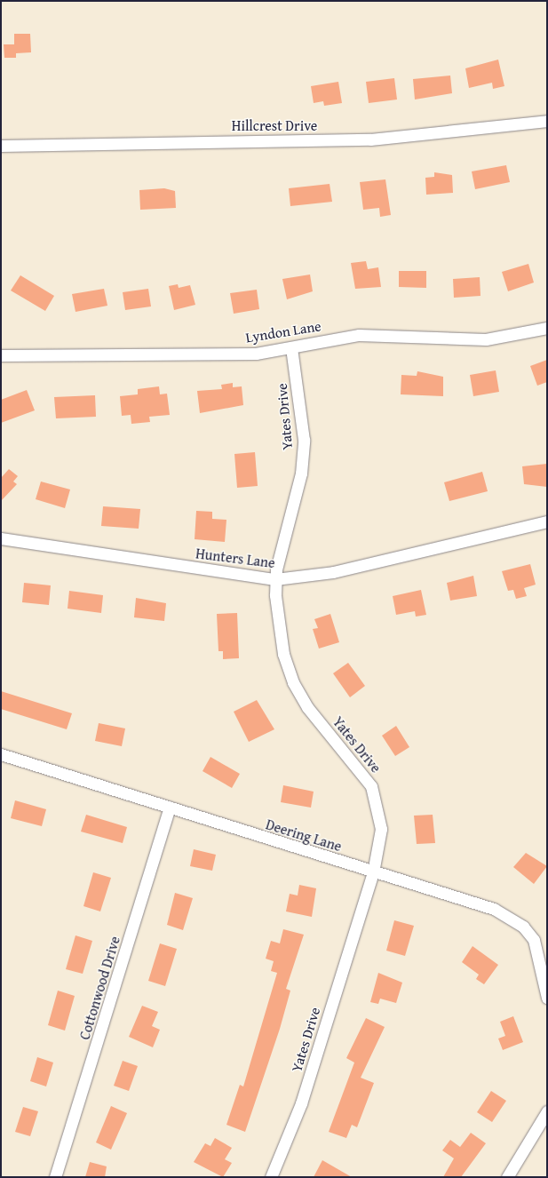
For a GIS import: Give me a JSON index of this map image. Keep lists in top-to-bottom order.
{
  "streets": {
    "street": [
      "Hillcrest Drive",
      "Lyndon Lane",
      "Yates Drive",
      "Hunters Lane",
      "Deering Lane",
      "Cottonwood Drive"
    ]
  },
  "crossings": [
    ["Lyndon Lane", "Yates Drive"],
    ["Yates Drive", "Hunters Lane"],
    ["Yates Drive", "Deering Lane"],
    ["Deering Lane", "Cottonwood Drive"]
  ]
}
